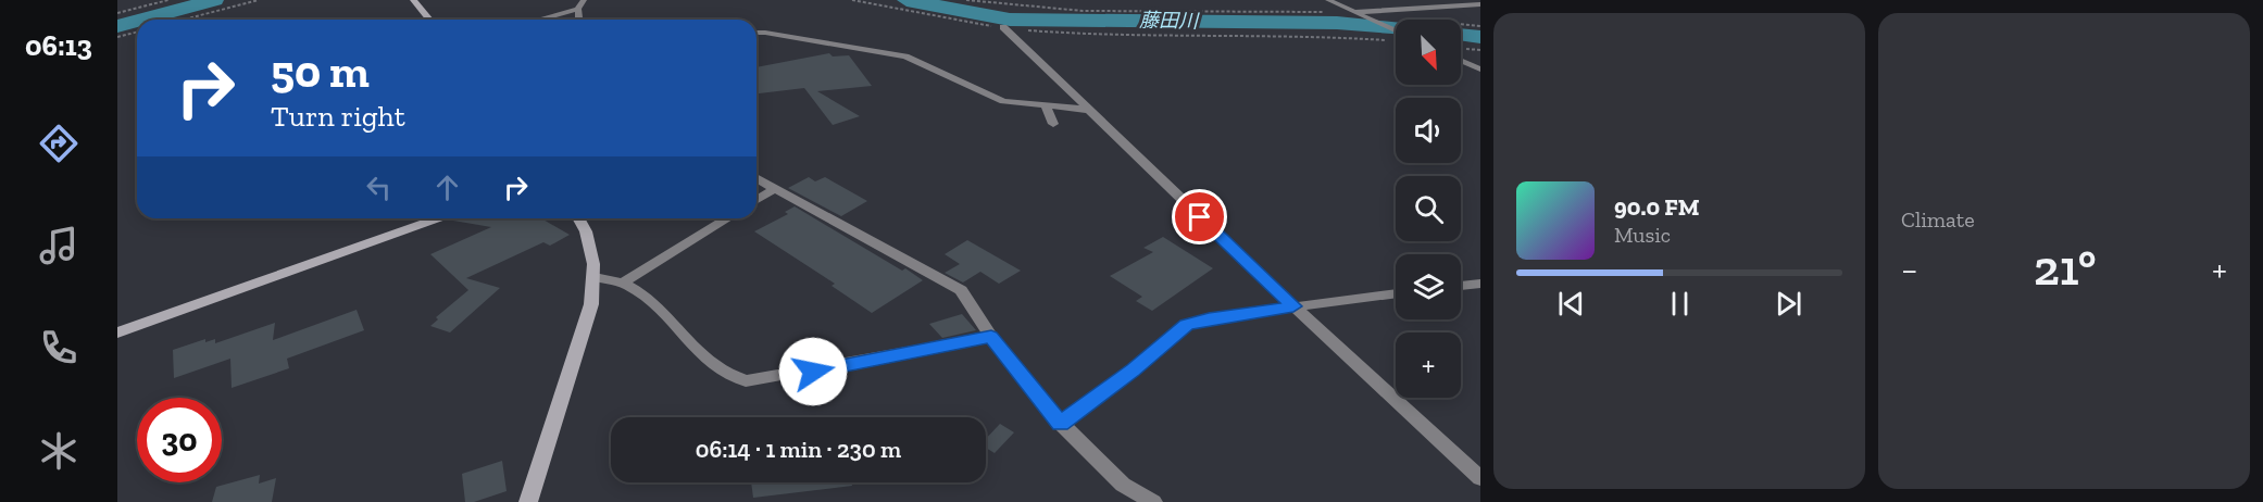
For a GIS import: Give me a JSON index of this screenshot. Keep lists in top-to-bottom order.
{
  "water": ["藤田川"],
  "north": "bottom right",
  "page": {
    "tabs": "06:13",
    "tile": "Climate",
    "map_buttons": "+",
    "turn": ["50 m", "Turn right"],
    "song": ["90.0 FM", "Music"],
    "heat": ["−", "21°", "+"],
    "limit": "30",
    "trip": "06:14 · 1 min · 230 m"
  }
}
